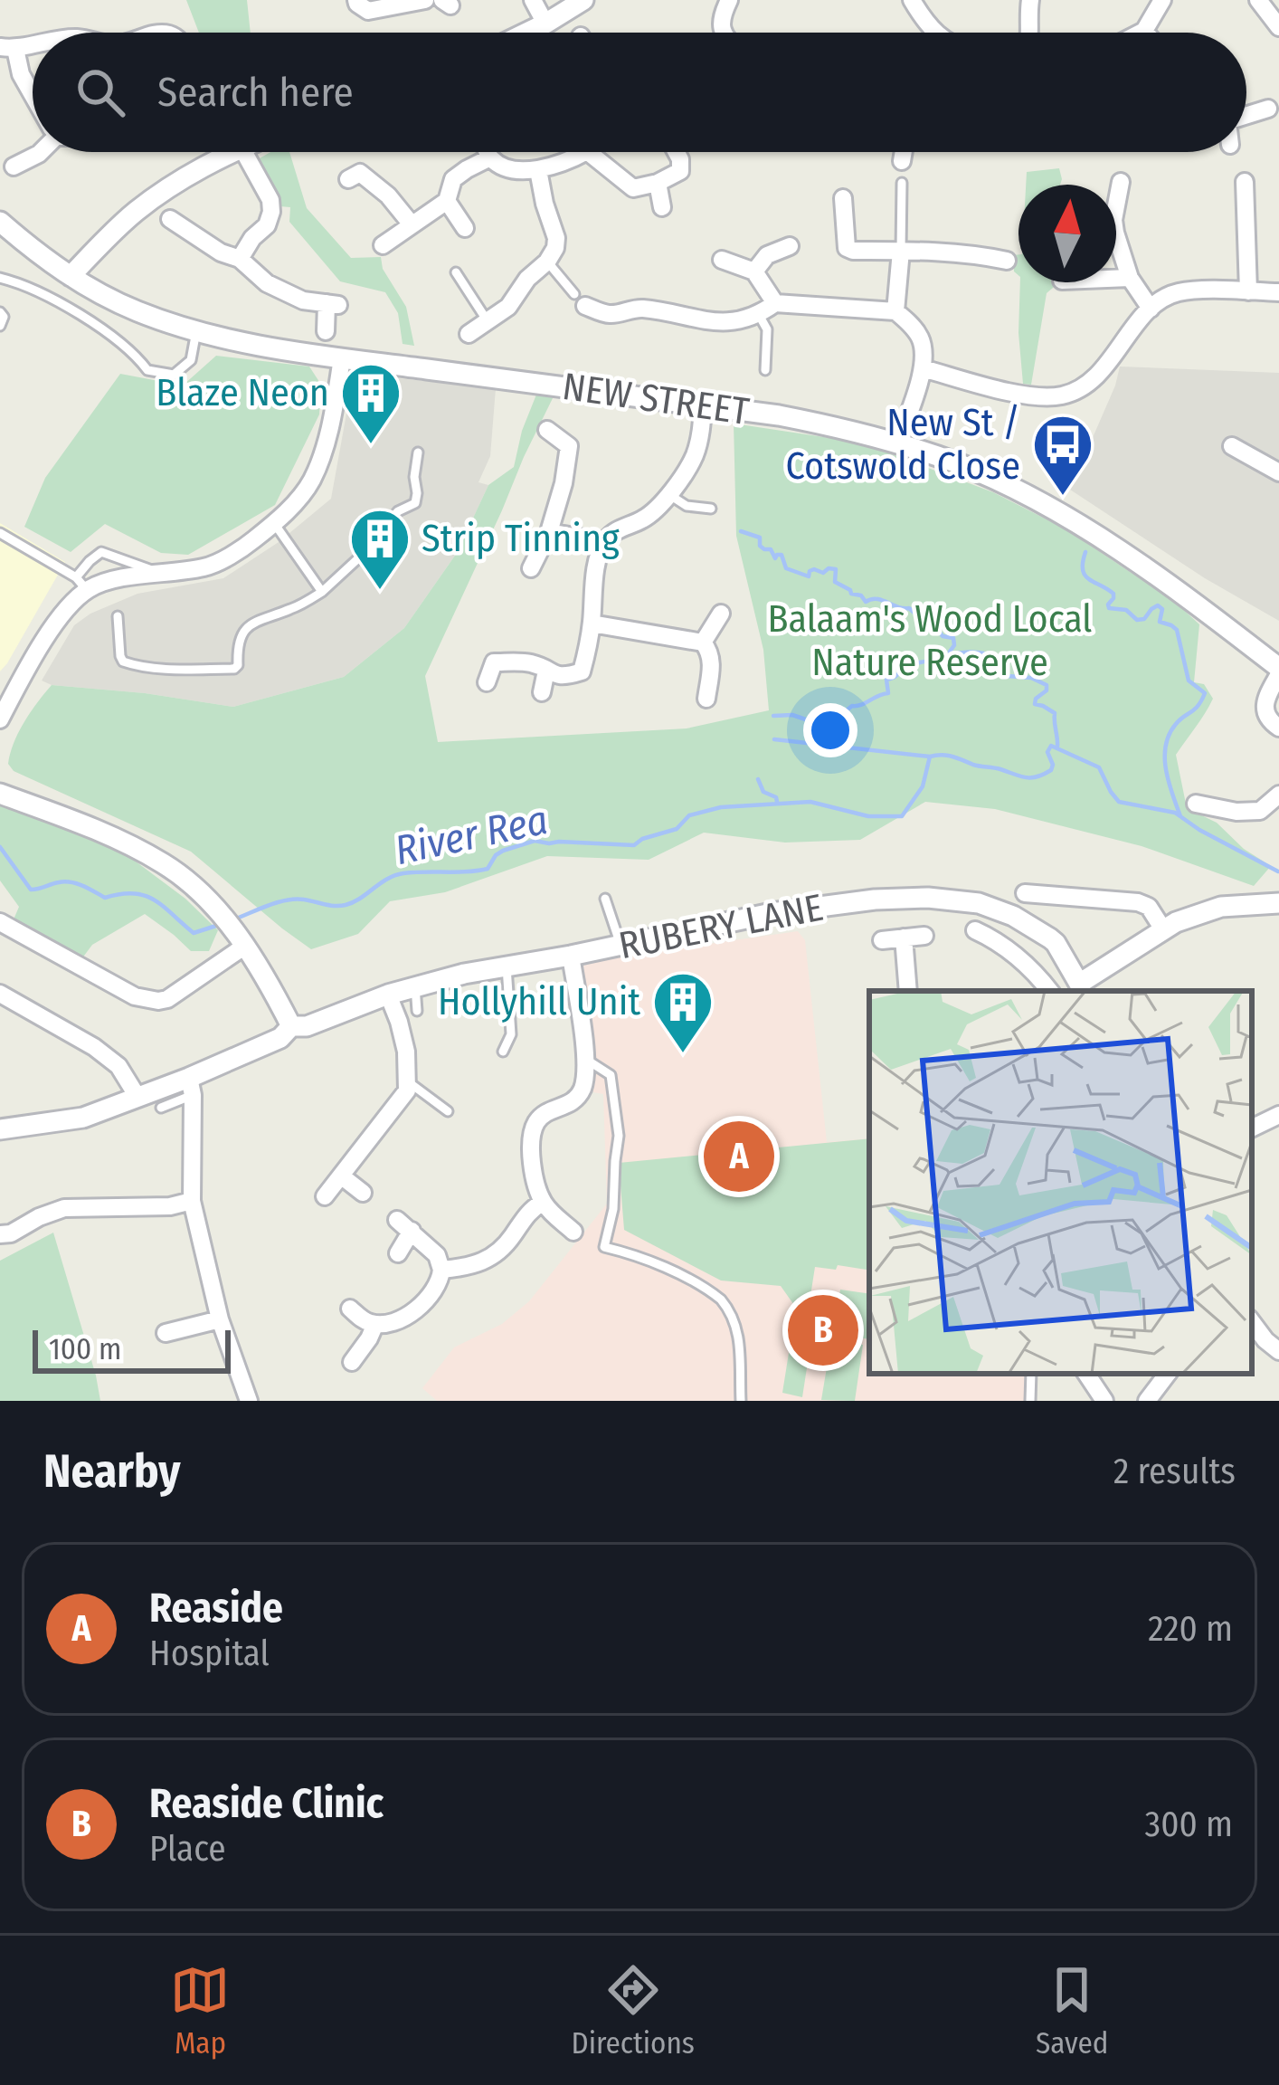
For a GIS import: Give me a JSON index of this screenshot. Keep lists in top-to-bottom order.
{
  "streets": {
    "street": ["NEW STREET", "RUBERY LANE"]
  },
  "water": ["River Rea"],
  "parks": ["Balaam's Wood Local Nature Reserve"],
  "places": {
    "building": ["Blaze Neon", "Strip Tinning", "Hollyhill Unit"],
    "bus stop": ["New St / Cotswold Close"]
  },
  "scale_bar": "100 m",
  "north": "top",
  "page": {
    "search": "Search here",
    "pins": ["A", "B"],
    "scale": "100 m",
    "heading": ["Nearby", "2 results"],
    "list": [
      {
        "mark": "A",
        "name": "Reaside",
        "note": "Hospital",
        "value": "220 m"
      },
      {
        "mark": "B",
        "name": "Reaside Clinic",
        "note": "Place",
        "value": "300 m"
      }
    ],
    "nav": ["Map", "Directions", "Saved"]
  }
}
